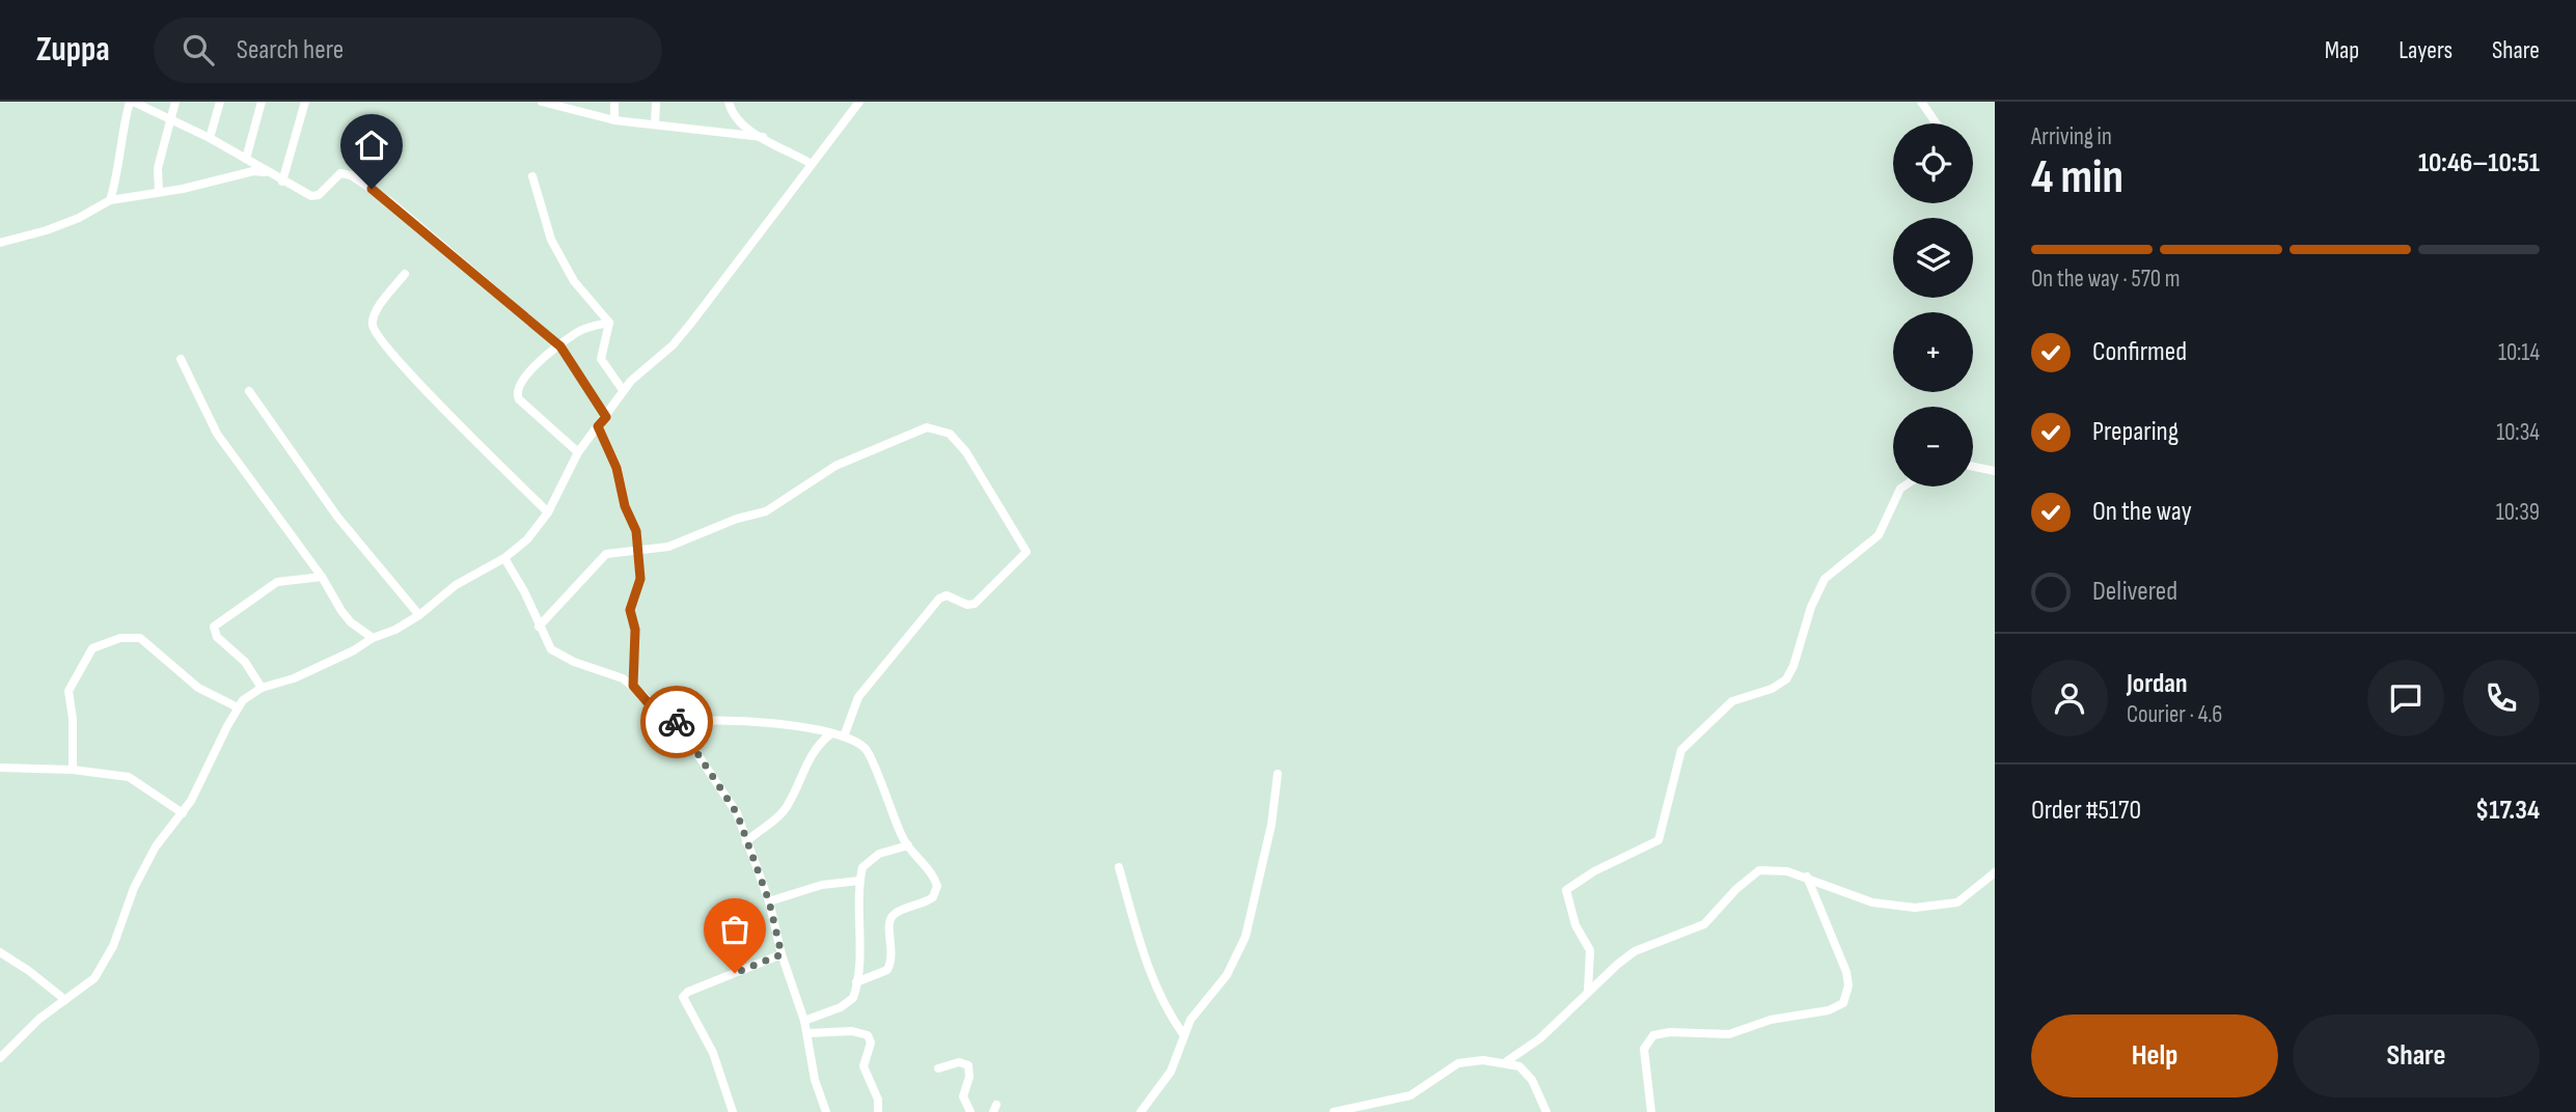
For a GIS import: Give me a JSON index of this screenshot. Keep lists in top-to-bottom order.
{
  "page": {
    "header": "Zuppa",
    "search": "Search here",
    "nav": ["Map", "Layers", "Share"],
    "heading": ["4 min", "Arriving in", "10:46–10:51"],
    "panel": [
      "Jordan",
      "Courier · 4.6",
      "Order #5170",
      "$17.34"
    ],
    "map_buttons": ["+", "−"],
    "bar": "On the way · 570 m",
    "list": [
      ["Confirmed", "10:14"],
      ["Preparing", "10:34"],
      ["On the way", "10:39"],
      "Delivered"
    ],
    "buttons": ["Help", "Share"]
  }
}
